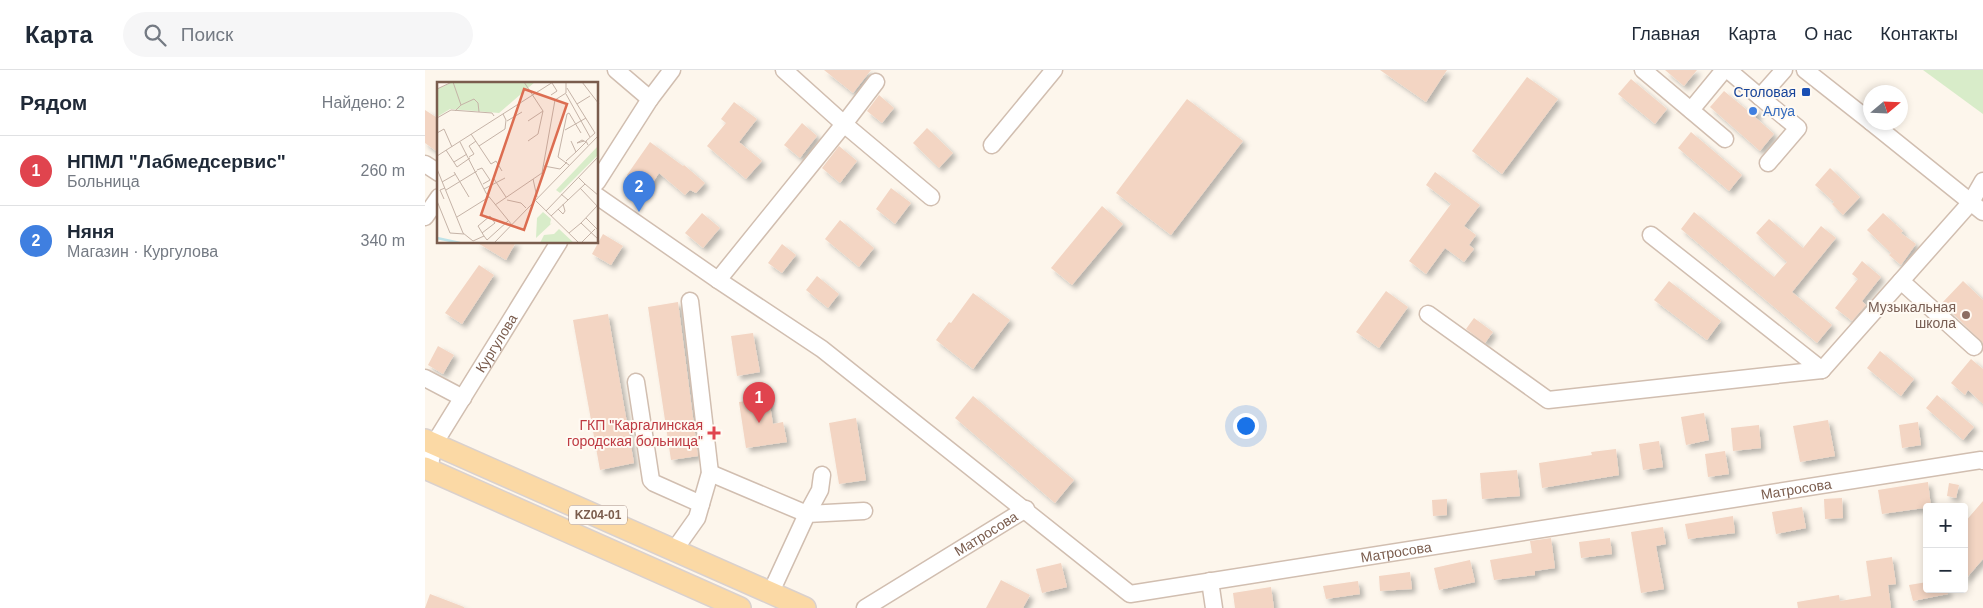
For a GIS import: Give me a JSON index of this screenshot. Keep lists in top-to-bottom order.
{
  "streets": {
    "main road": ["KZ04-01"],
    "street": ["Кургулова", "Матросова"]
  },
  "crossings": [
    ["Кургулова", "KZ04-01"]
  ],
  "places": {
    "transit": ["Столовая"],
    "other": ["Алуа", "Музыкальная школа"],
    "health": ["ГКП \"Каргалинская городская больница\""]
  },
  "north": "right",
  "page": {
    "header": "Карта",
    "search": "Поиск",
    "nav": [
      "Главная",
      "Карта",
      "О нас",
      "Контакты"
    ],
    "heading": ["Рядом", "Найдено: 2"],
    "list": [
      {
        "mark": "1",
        "name": "НПМЛ \"Лабмедсервис\"",
        "note": "Больница",
        "value": "260 m"
      },
      {
        "mark": "2",
        "name": "Няня",
        "note": "Магазин · Кургулова",
        "value": "340 m"
      }
    ],
    "pins": ["2", "1"],
    "map_buttons": ["+", "−"]
  }
}
